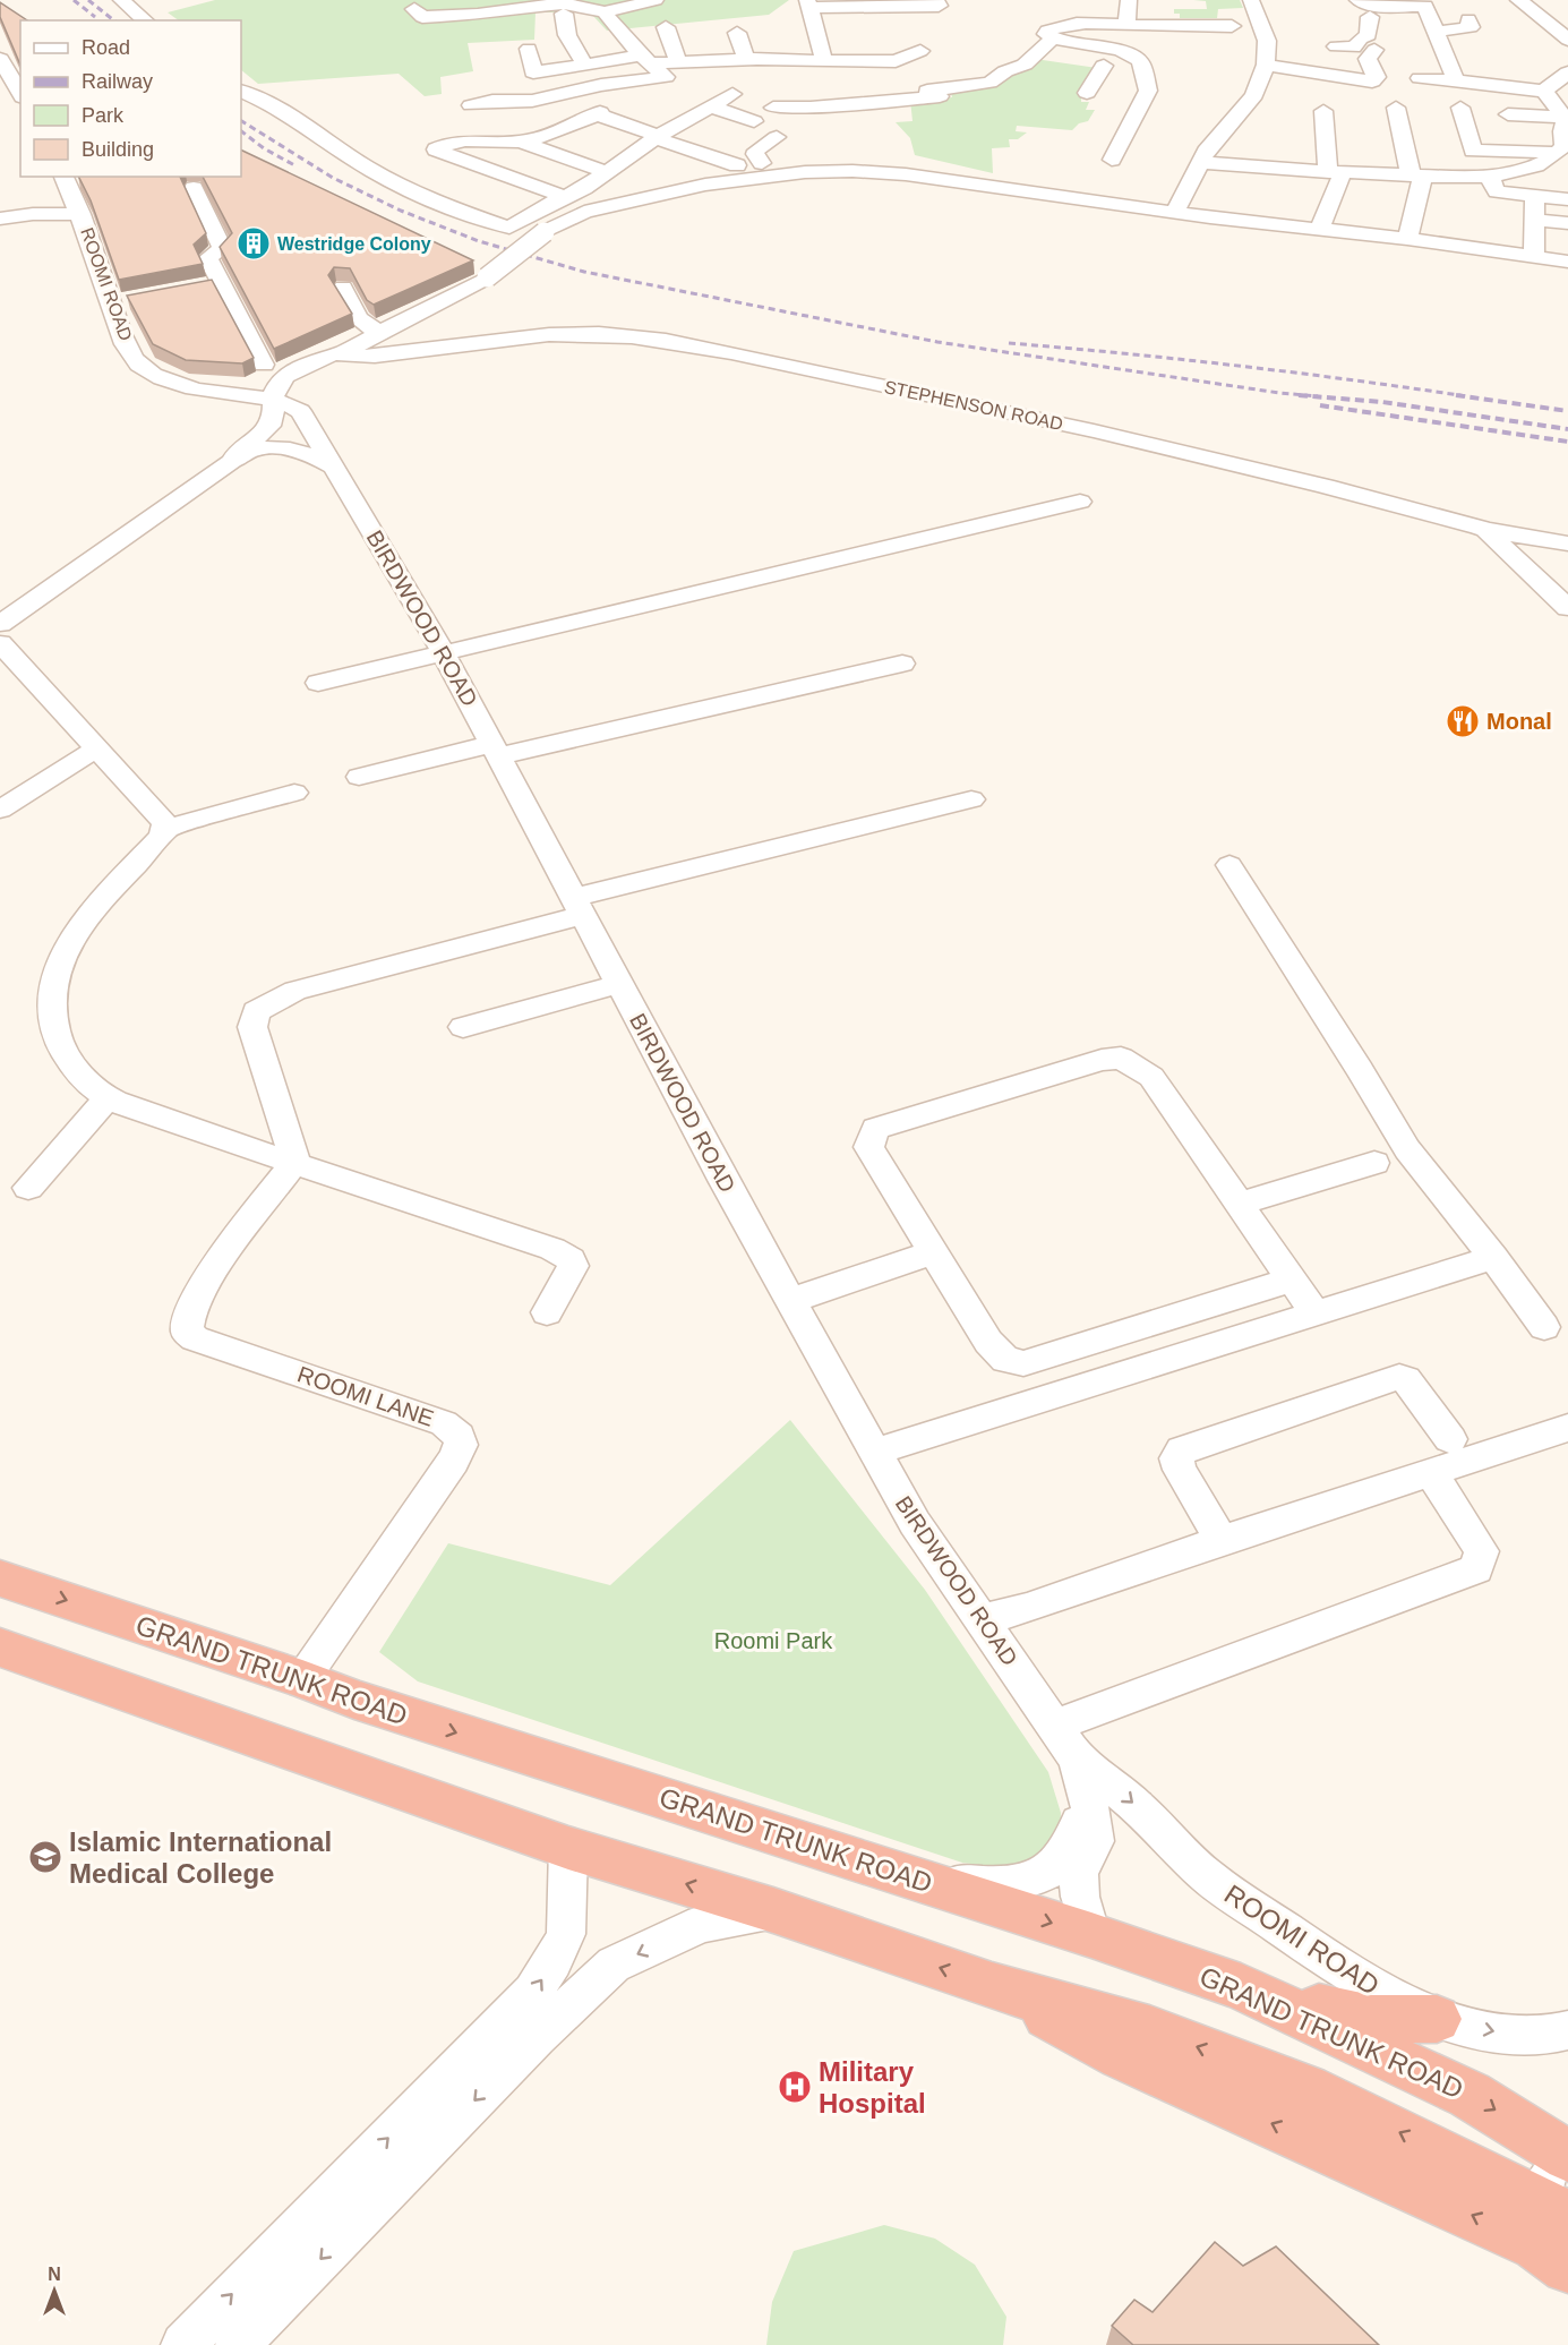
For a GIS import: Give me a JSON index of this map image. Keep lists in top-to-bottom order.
{
  "streets": {
    "highway": ["GRAND TRUNK ROAD"],
    "street": [
      "ROOMI ROAD",
      "STEPHENSON ROAD",
      "BIRDWOOD ROAD",
      "ROOMI LANE"
    ]
  },
  "crossings": [
    ["ROOMI ROAD", "BIRDWOOD ROAD"],
    ["BIRDWOOD ROAD", "GRAND TRUNK ROAD"],
    ["ROOMI LANE", "GRAND TRUNK ROAD"]
  ],
  "one_way": ["ROOMI ROAD"],
  "parks": ["Roomi Park"],
  "places": {
    "building": ["Westridge Colony"],
    "restaurant": ["Monal"],
    "school or university": ["Islamic International Medical College"],
    "hospital": ["Military Hospital"]
  },
  "legend": [
    "Road",
    "Railway",
    "Park",
    "Building"
  ],
  "north": "top"
}
